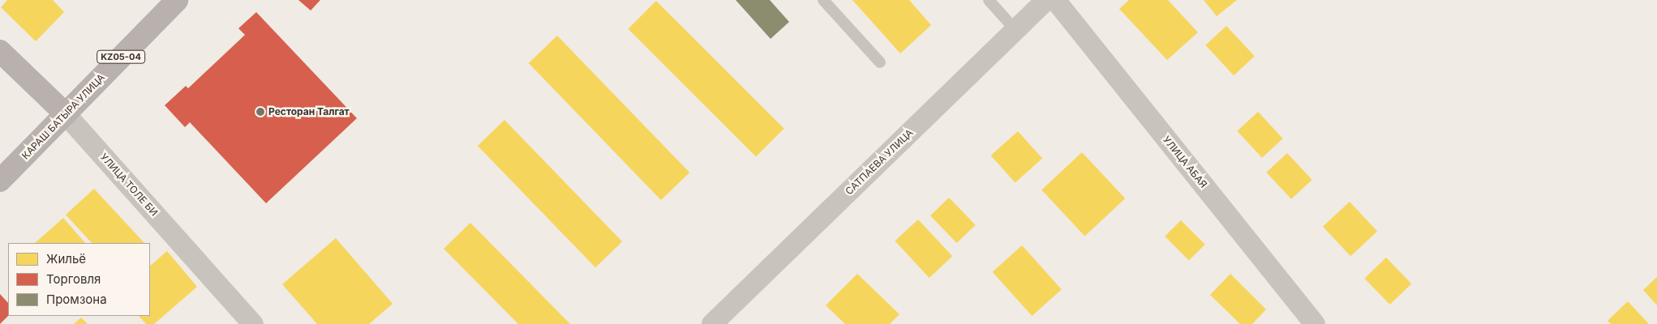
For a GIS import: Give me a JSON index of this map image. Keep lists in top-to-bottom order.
{
  "streets": {
    "main road": ["KZ05-04", "КАРАШ БАТЫРА УЛИЦА", "УЛИЦА ТОЛЕ БИ"],
    "street": ["САТПАЕВА УЛИЦА", "УЛИЦА АБАЯ"]
  },
  "crossings": [
    ["КАРАШ БАТЫРА УЛИЦА", "УЛИЦА ТОЛЕ БИ"]
  ],
  "places": ["Ресторан Талгат"],
  "legend": ["Жильё", "Торговля", "Промзона"]
}
